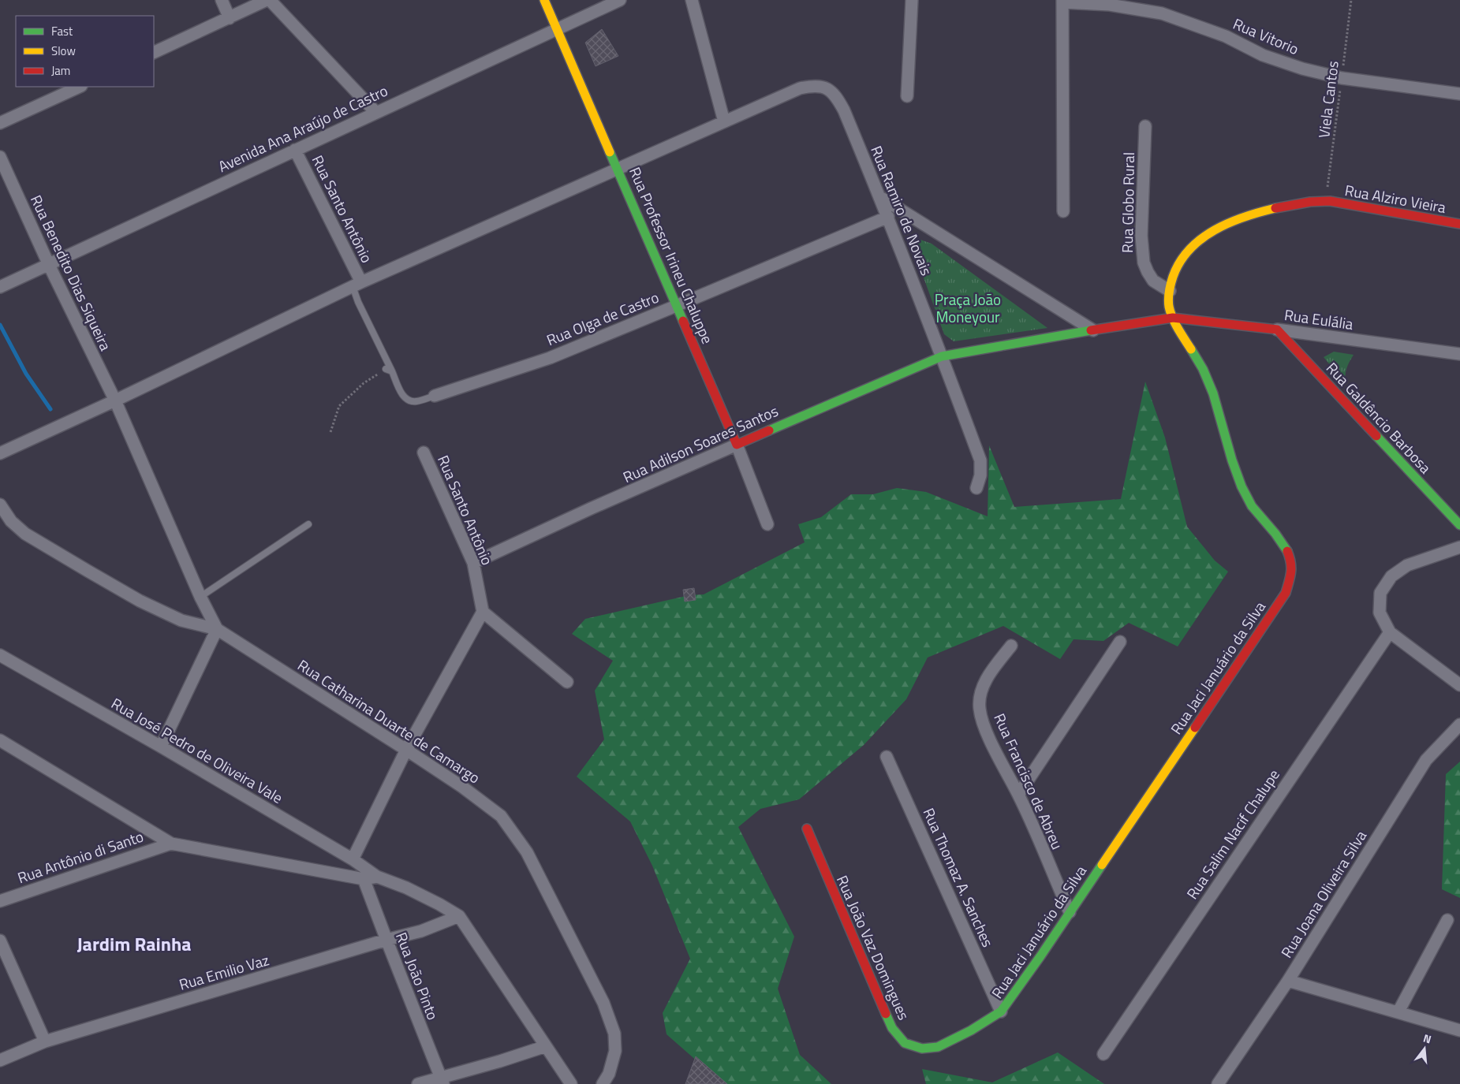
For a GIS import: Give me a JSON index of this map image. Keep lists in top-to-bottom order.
{
  "streets": {
    "street": [
      "Rua Vitorio",
      "Avenida Ana Araújo de Castro",
      "Rua Alziro Vieira",
      "Rua Globo Rural",
      "Rua Santo Antônio",
      "Rua Ramiro de Novais",
      "Rua Professor Irineu Chaluppe",
      "Rua Benedito Dias Siqueira",
      "Rua Olga de Castro",
      "Rua Eulália",
      "Rua Galdêncio Barbosa",
      "Rua Adilson Soares Santos",
      "Rua Jaci Januário da Silva",
      "Rua Catharina Duarte de Camargo",
      "Rua José Pedro de Oliveira Vale",
      "Rua Francisco de Abreu",
      "Rua Salim Nacif Chalupe",
      "Rua Antônio di Santo",
      "Rua Thomaz A. Sanches",
      "Rua Joana Oliveira Silva",
      "Rua João Vaz Domingues",
      "Rua Emilio Vaz",
      "Rua João Pinto"
    ],
    "path": ["Viela Cantos"]
  },
  "crossings": [
    ["Rua Vitorio", "Viela Cantos"],
    ["Viela Cantos", "Rua Alziro Vieira"],
    ["Avenida Ana Araújo de Castro", "Rua Santo Antônio"],
    ["Avenida Ana Araújo de Castro", "Rua Professor Irineu Chaluppe"],
    ["Avenida Ana Araújo de Castro", "Rua Benedito Dias Siqueira"],
    ["Rua Alziro Vieira", "Rua Globo Rural"],
    ["Rua Alziro Vieira", "Rua Jaci Januário da Silva"],
    ["Rua Globo Rural", "Rua Jaci Januário da Silva"],
    ["Rua Santo Antônio", "Rua Ramiro de Novais"],
    ["Rua Santo Antônio", "Rua Adilson Soares Santos"],
    ["Rua Ramiro de Novais", "Rua Professor Irineu Chaluppe"],
    ["Rua Ramiro de Novais", "Rua Benedito Dias Siqueira"],
    ["Rua Ramiro de Novais", "Rua Olga de Castro"],
    ["Rua Ramiro de Novais", "Rua Adilson Soares Santos"],
    ["Rua Professor Irineu Chaluppe", "Rua Olga de Castro"],
    ["Rua Professor Irineu Chaluppe", "Rua Adilson Soares Santos"],
    ["Rua Eulália", "Rua Galdêncio Barbosa"],
    ["Rua Eulália", "Rua Adilson Soares Santos"],
    ["Rua Eulália", "Rua Jaci Januário da Silva"],
    ["Rua Jaci Januário da Silva", "Rua Francisco de Abreu"],
    ["Rua Jaci Januário da Silva", "Rua Thomaz A. Sanches"],
    ["Rua Jaci Januário da Silva", "Rua João Vaz Domingues"],
    ["Rua Thomaz A. Sanches", "Rua João Vaz Domingues"],
    ["Rua Emilio Vaz", "Rua João Pinto"]
  ],
  "districts": ["Jardim Rainha"],
  "parks": ["Praça João Moneyour"],
  "legend": ["Fast", "Slow", "Jam"],
  "north": "top"
}
